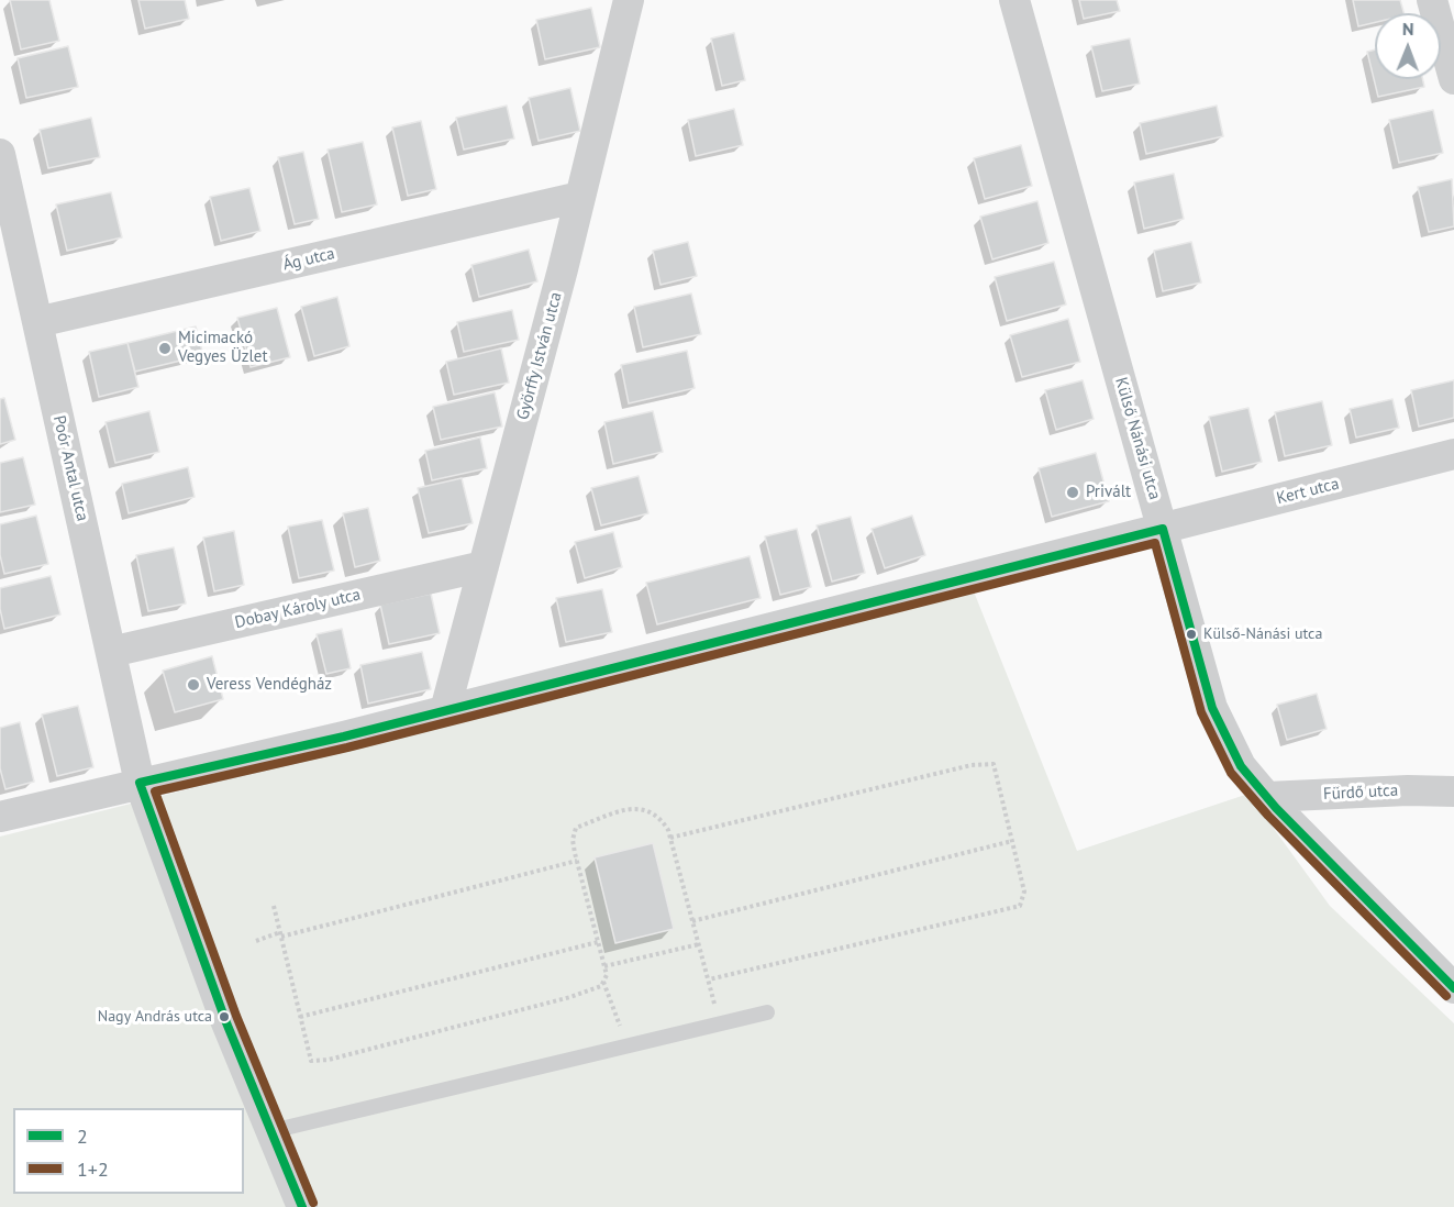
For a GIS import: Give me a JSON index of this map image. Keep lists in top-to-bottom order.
{
  "streets": {
    "street": [
      "Ág utca",
      "Györffy István utca",
      "Külső Nánási utca",
      "Poór Antal utca",
      "Kert utca",
      "Dobay Károly utca",
      "Fürdő utca"
    ]
  },
  "crossings": [
    ["Ág utca", "Györffy István utca"],
    ["Ág utca", "Poór Antal utca"],
    ["Györffy István utca", "Dobay Károly utca"],
    ["Külső Nánási utca", "Kert utca"],
    ["Külső Nánási utca", "Fürdő utca"],
    ["Poór Antal utca", "Dobay Károly utca"]
  ],
  "places": [
    "Micimackó Vegyes Üzlet",
    "Privált",
    "Külső-Nánási utca",
    "Veress Vendégház",
    "Nagy András utca"
  ],
  "lines": ["transit line 2", "transit line 1+2"],
  "legend": ["2", "1+2"],
  "north": "top"
}
